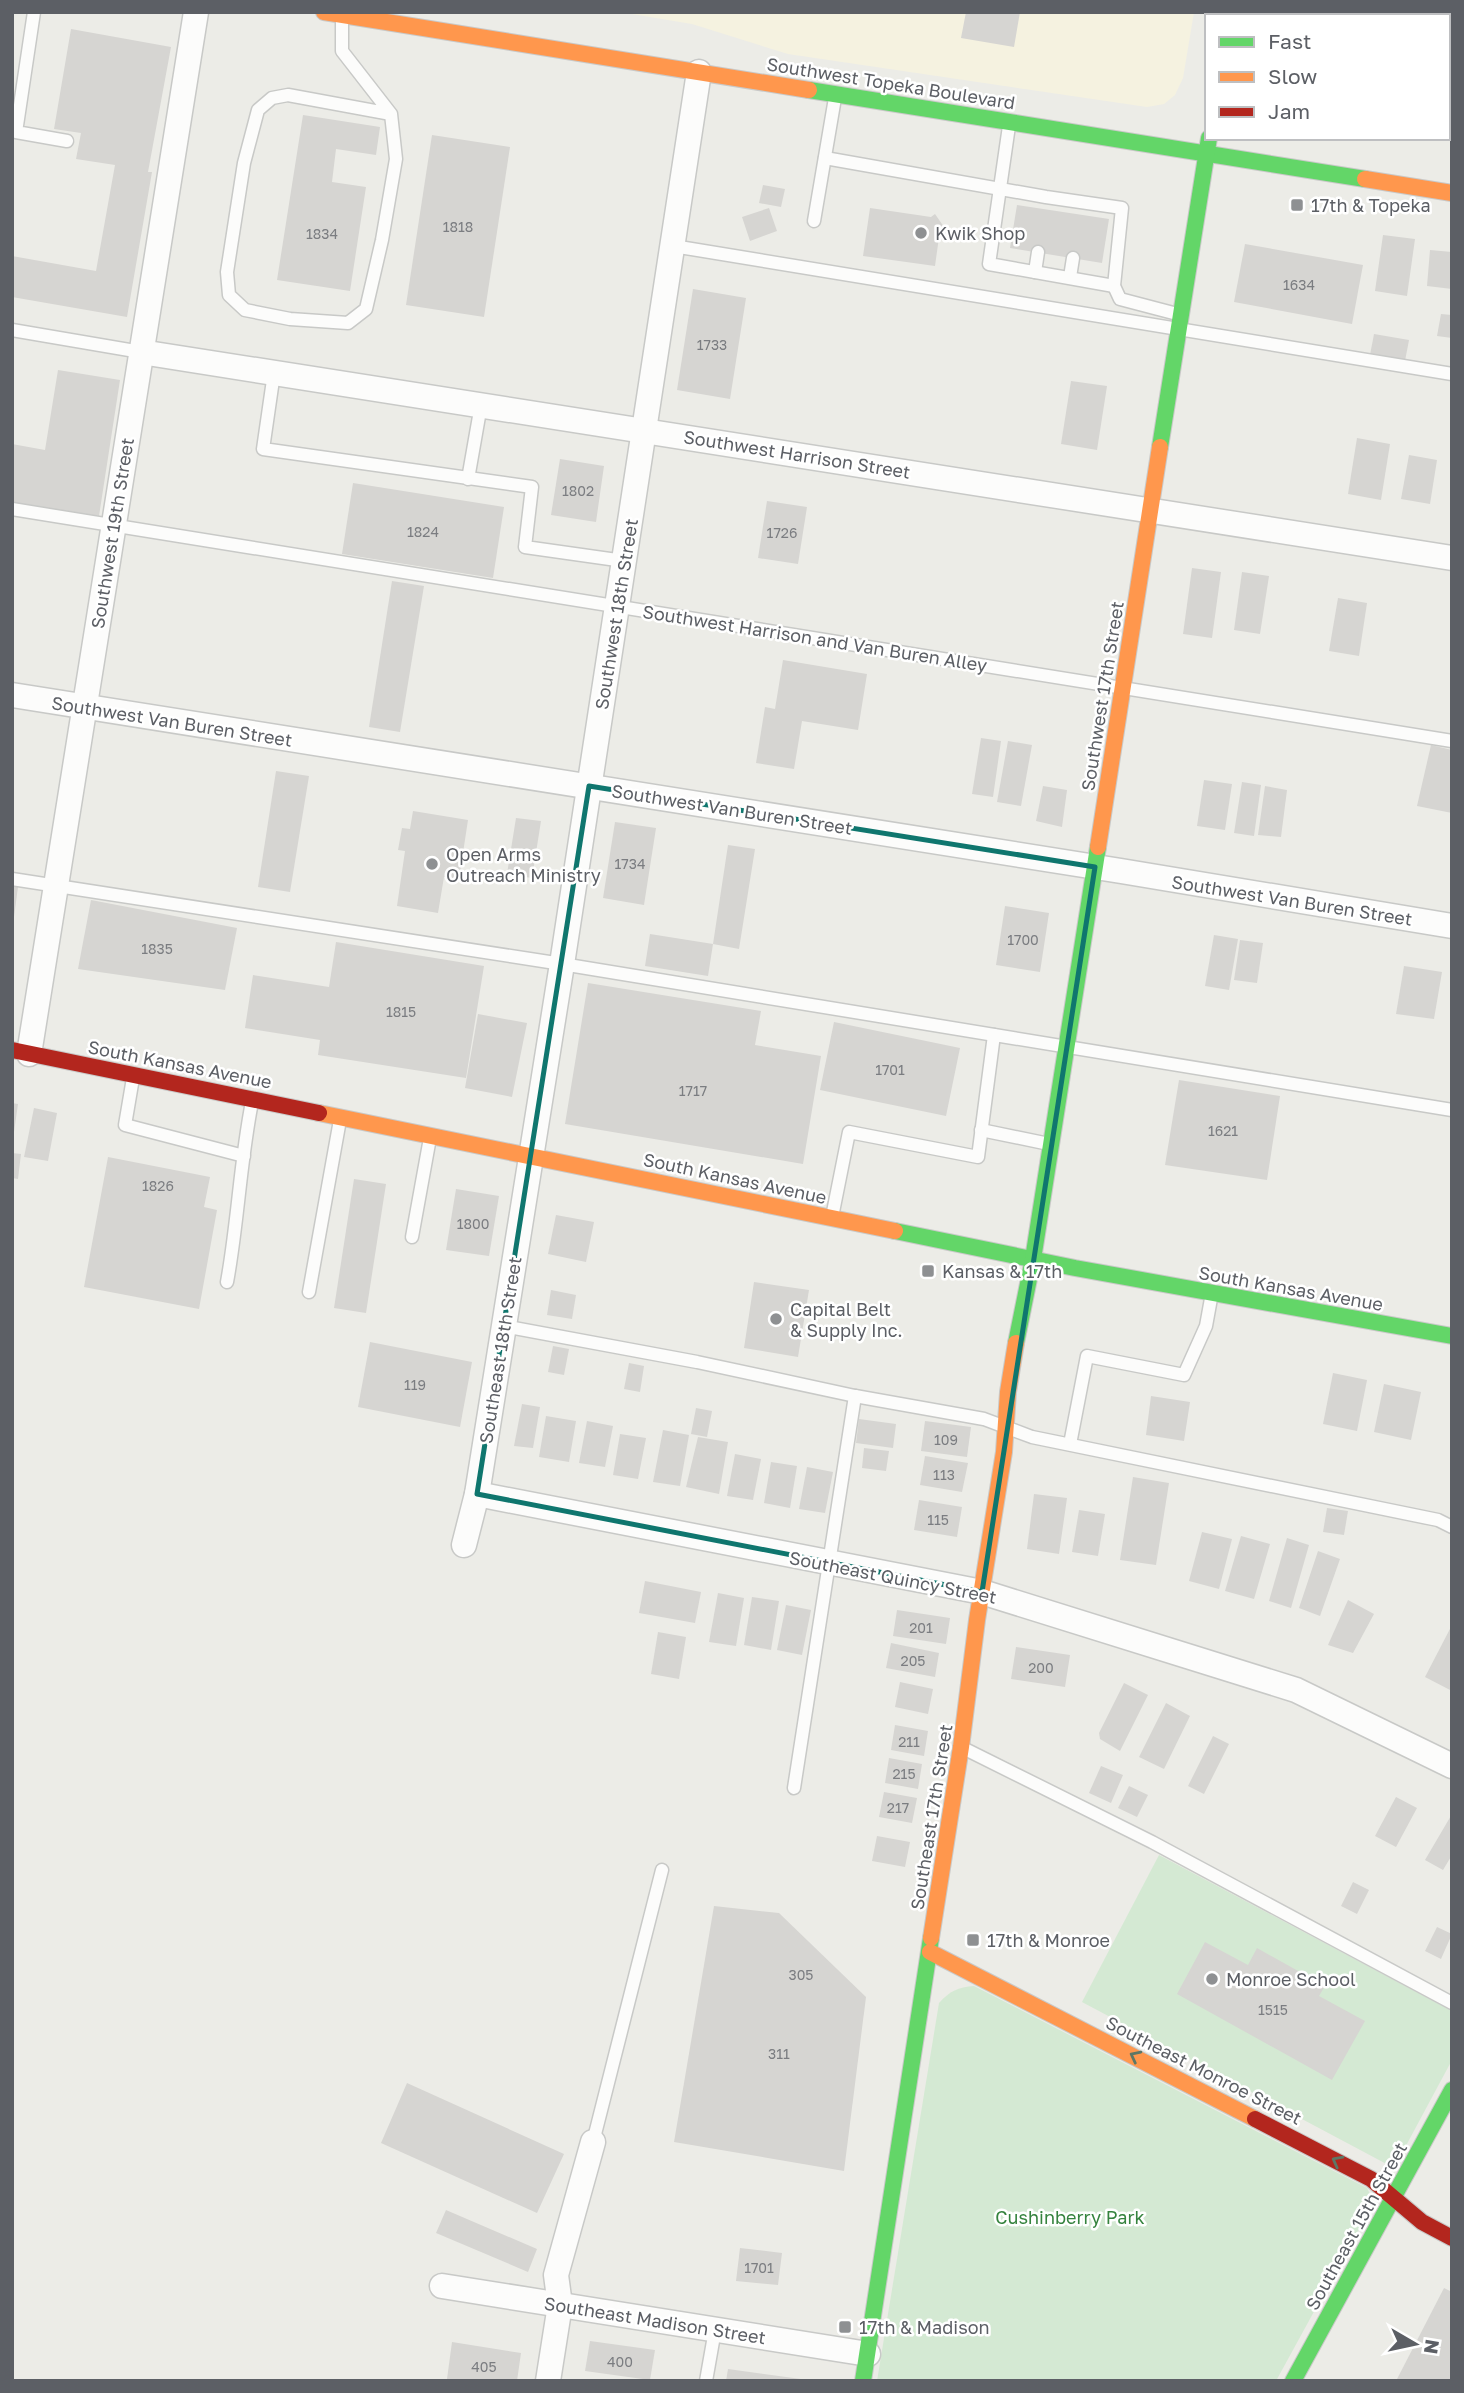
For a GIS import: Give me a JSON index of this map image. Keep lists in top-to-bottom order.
{
  "streets": {
    "main road": [
      "Southwest Topeka Boulevard",
      "Southwest 17th Street",
      "South Kansas Avenue",
      "Southeast 17th Street",
      "Southeast Monroe Street",
      "Southeast 15th Street"
    ],
    "street": [
      "Southwest Harrison Street",
      "Southwest 19th Street",
      "Southwest 18th Street",
      "Southwest Van Buren Street",
      "Southeast 18th Street",
      "Southeast Quincy Street",
      "Southeast Madison Street"
    ],
    "lane": ["Southwest Harrison and Van Buren Alley"]
  },
  "crossings": [
    ["Southwest Topeka Boulevard", "Southwest 18th Street"],
    ["Southwest Topeka Boulevard", "Southwest 17th Street"],
    ["Southwest Harrison Street", "Southwest 19th Street"],
    ["Southwest Harrison Street", "Southwest 18th Street"],
    ["Southwest Harrison Street", "Southwest 17th Street"],
    ["Southwest 19th Street", "Southwest Harrison and Van Buren Alley"],
    ["Southwest 19th Street", "Southwest Van Buren Street"],
    ["Southwest 19th Street", "South Kansas Avenue"],
    ["Southwest 18th Street", "Southwest Harrison and Van Buren Alley"],
    ["Southwest 18th Street", "Southwest Van Buren Street"],
    ["Southwest 18th Street", "South Kansas Avenue"],
    ["Southwest 18th Street", "Southeast 18th Street"],
    ["Southwest Harrison and Van Buren Alley", "Southwest 17th Street"],
    ["Southwest 17th Street", "Southwest Van Buren Street"],
    ["Southwest 17th Street", "South Kansas Avenue"],
    ["Southwest 17th Street", "Southeast 17th Street"],
    ["South Kansas Avenue", "Southeast 18th Street"],
    ["South Kansas Avenue", "Southeast 17th Street"],
    ["Southeast 18th Street", "Southeast Quincy Street"],
    ["Southeast Quincy Street", "Southeast 17th Street"],
    ["Southeast 17th Street", "Southeast Monroe Street"],
    ["Southeast 17th Street", "Southeast Madison Street"],
    ["Southeast Monroe Street", "Southeast 15th Street"]
  ],
  "one_way": ["Southeast Monroe Street"],
  "parks": ["Cushinberry Park"],
  "places": {
    "transit": [
      "17th & Topeka",
      "Kansas & 17th",
      "17th & Monroe",
      "17th & Madison"
    ],
    "other": [
      "Kwik Shop",
      "Open Arms Outreach Ministry",
      "Capital Belt & Supply Inc.",
      "Monroe School"
    ]
  },
  "house_numbers": [
    "1818",
    "1834",
    "1634",
    "1733",
    "1802",
    "1824",
    "1726",
    "1734",
    "1700",
    "1835",
    "1815",
    "1701",
    "1717",
    "1621",
    "1826",
    "1800",
    "119",
    "109",
    "113",
    "115",
    "201",
    "205",
    "200",
    "211",
    "215",
    "217",
    "305",
    "1515",
    "311",
    "1701",
    "400",
    "405"
  ],
  "legend": ["Fast", "Slow", "Jam"],
  "north": "right"
}
